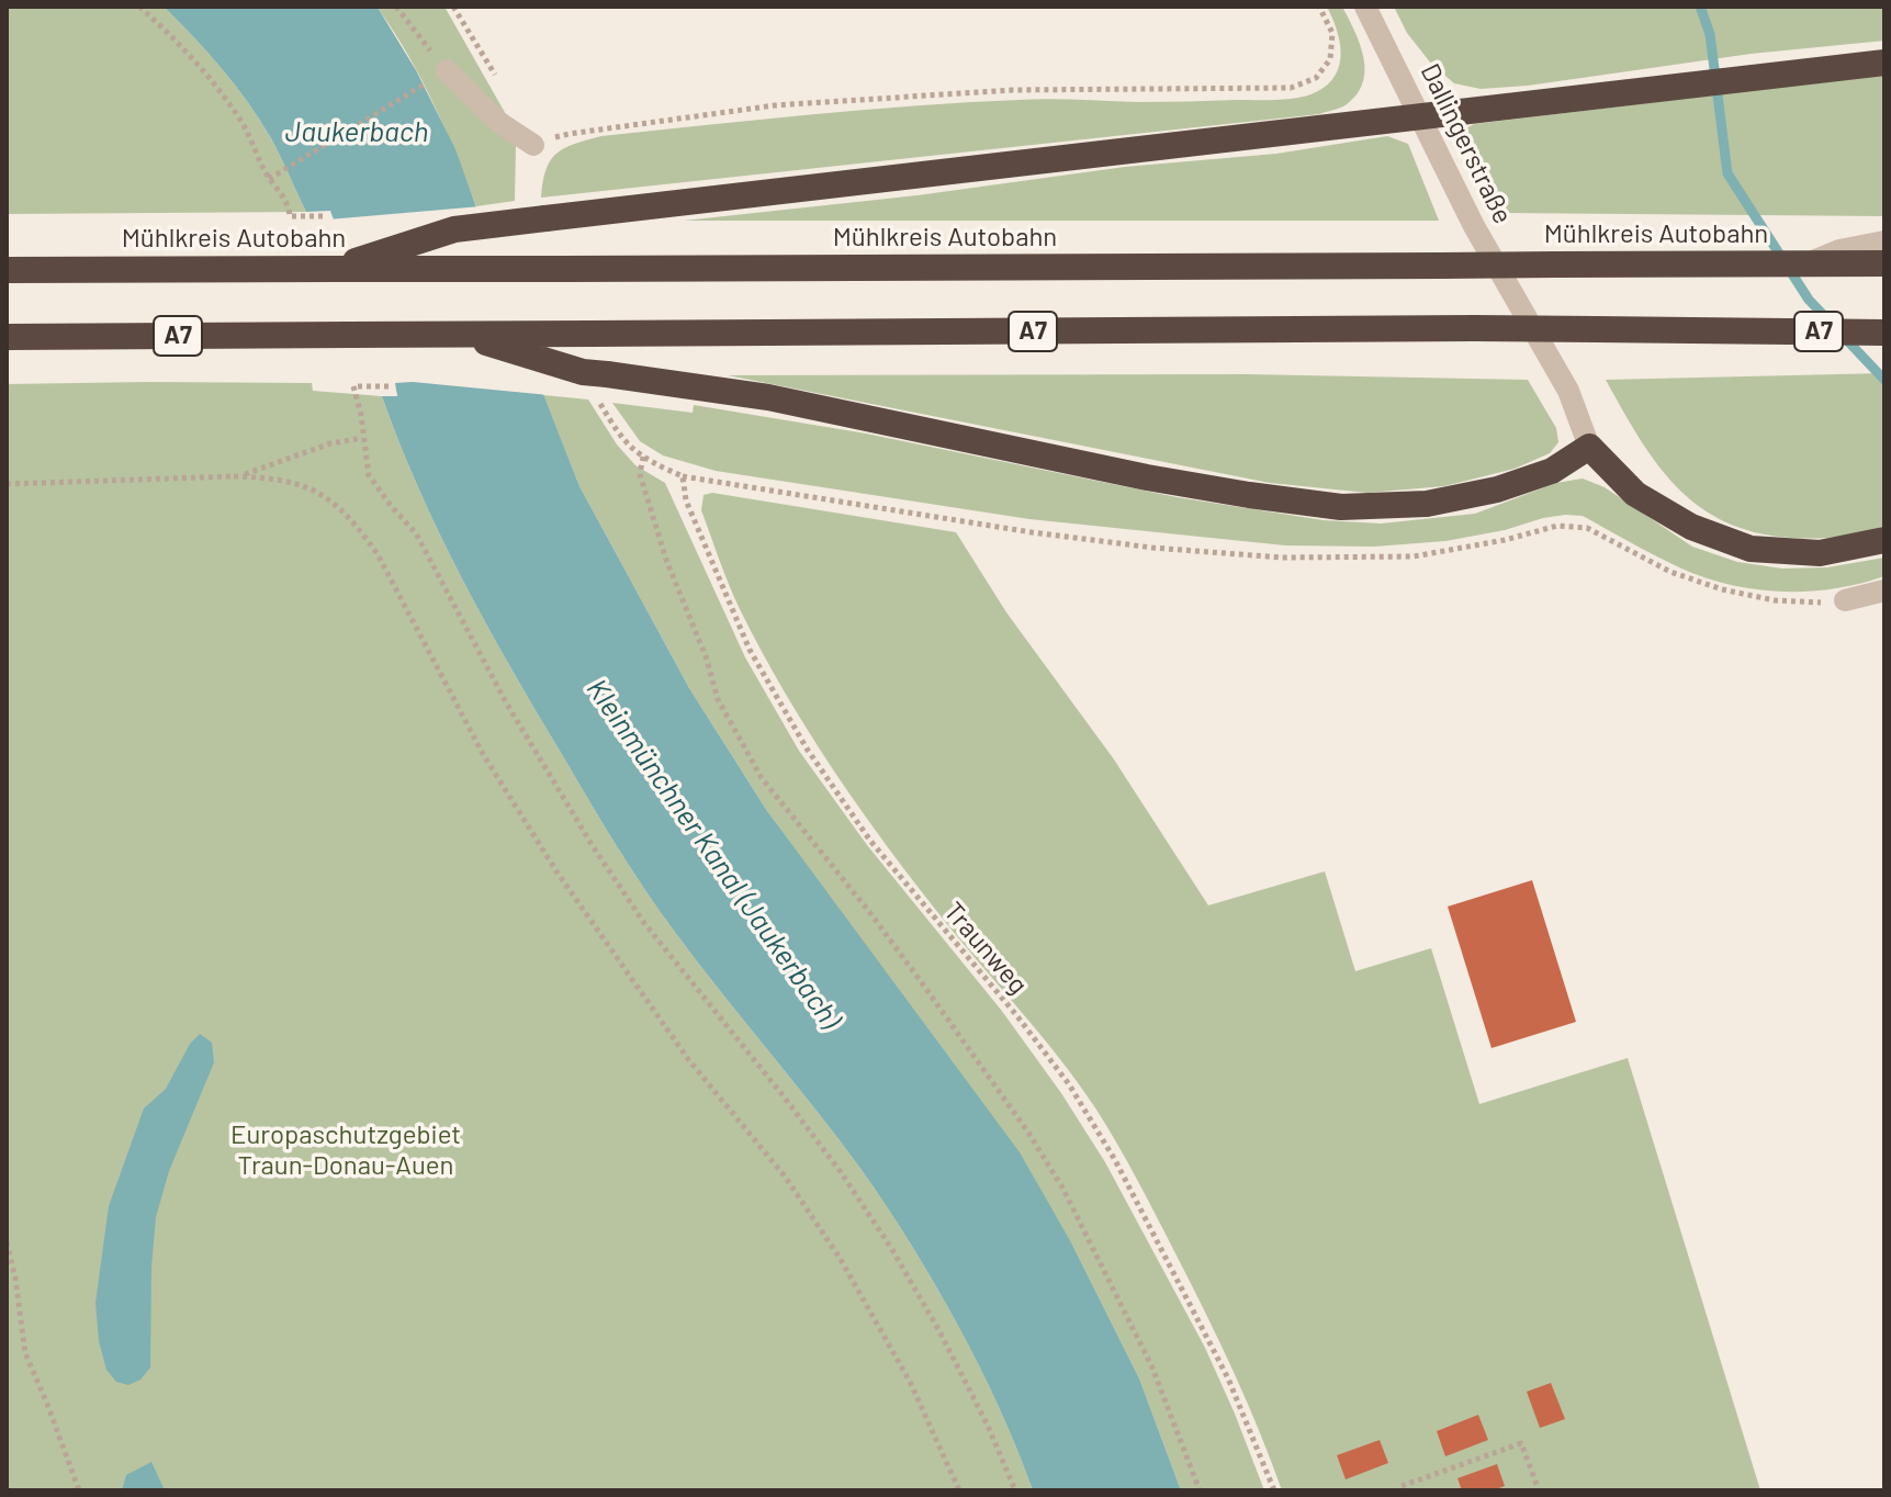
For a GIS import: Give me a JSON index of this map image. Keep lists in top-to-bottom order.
{
  "streets": {
    "highway": ["Mühlkreis Autobahn", "A7"],
    "street": ["Dallingerstraße"],
    "path": ["Traunweg"]
  },
  "water": ["Jaukerbach", "Kleinmünchner Kanal (Jaukerbach)"],
  "parks": ["Europaschutzgebiet Traun-Donau-Auen"]
}
